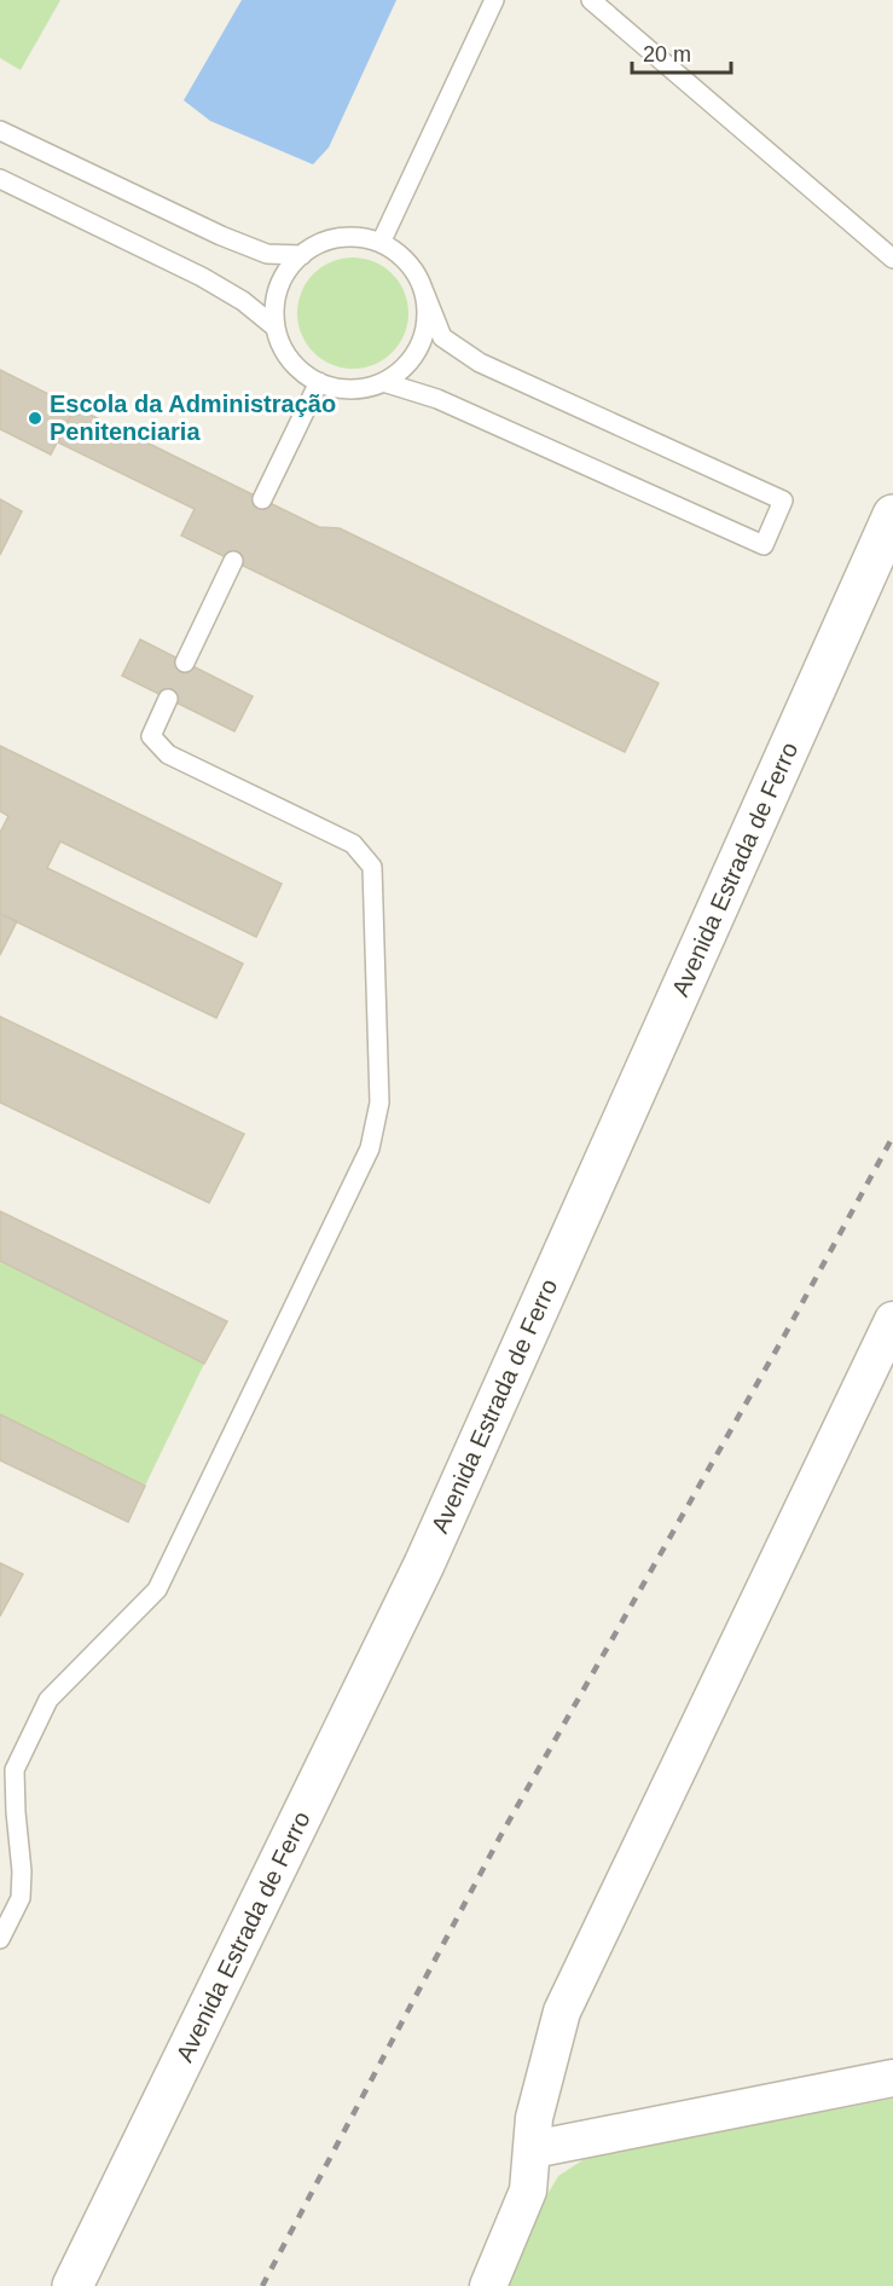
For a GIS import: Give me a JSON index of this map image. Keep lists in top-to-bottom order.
{
  "streets": {
    "street": ["Avenida Estrada de Ferro"]
  },
  "places": ["Escola da Administração Penitenciaria"],
  "scale_bar": "20 m"
}
